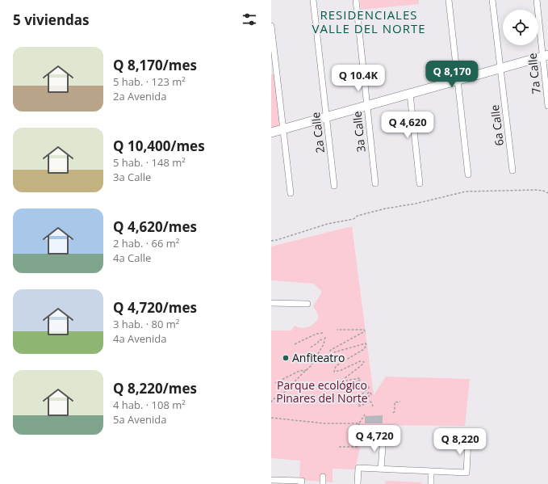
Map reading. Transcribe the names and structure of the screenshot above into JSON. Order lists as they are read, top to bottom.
{
  "streets": {
    "street": [
      "7a Calle",
      "6a Calle",
      "3a Calle",
      "2a Calle"
    ]
  },
  "districts": ["RESIDENCIALES VALLE DEL NORTE"],
  "parks": ["Parque ecológico Pinares del Norte"],
  "places": ["Anfiteatro"],
  "page": {
    "heading": "5 viviendas",
    "list": [
      {
        "name": "Q 8,170/mes",
        "note": "5 hab. · 123 m² · 2a Avenida"
      },
      {
        "name": "Q 10,400/mes",
        "note": "5 hab. · 148 m² · 3a Calle"
      },
      {
        "name": "Q 4,620/mes",
        "note": "2 hab. · 66 m² · 4a Calle"
      },
      {
        "name": "Q 4,720/mes",
        "note": "3 hab. · 80 m² · 4a Avenida"
      },
      {
        "name": "Q 8,220/mes",
        "note": "4 hab. · 108 m² · 5a Avenida"
      }
    ],
    "price": [
      "Q 8,170",
      "Q 10.4K",
      "Q 4,620",
      "Q 4,720",
      "Q 8,220"
    ]
  }
}
